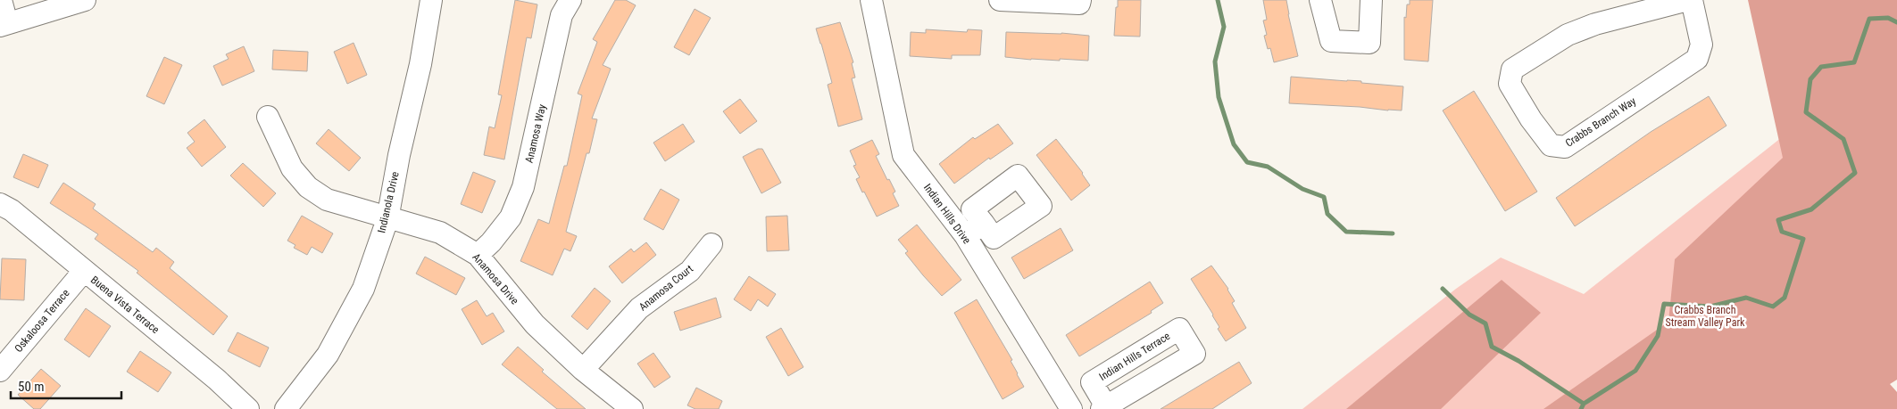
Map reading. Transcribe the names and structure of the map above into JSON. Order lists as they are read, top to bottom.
{
  "streets": {
    "street": [
      "Crabbs Branch Way",
      "Anamosa Way",
      "Indianola Drive",
      "Indian Hills Drive",
      "Anamosa Drive",
      "Anamosa Court",
      "Buena Vista Terrace",
      "Oskaloosa Terrace"
    ]
  },
  "crossings": [
    ["Anamosa Way", "Anamosa Drive"],
    ["Indianola Drive", "Anamosa Drive"],
    ["Anamosa Drive", "Anamosa Court"],
    ["Buena Vista Terrace", "Oskaloosa Terrace"]
  ],
  "parks": ["Crabbs Branch Stream Valley Park"],
  "scale_bar": "50 m"
}
